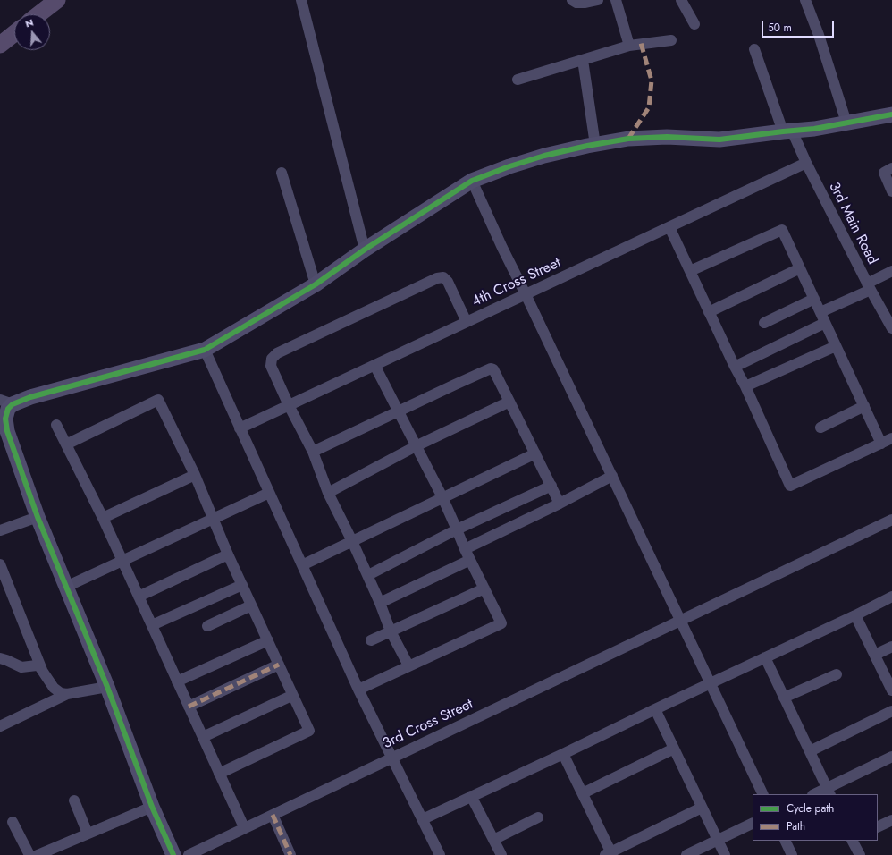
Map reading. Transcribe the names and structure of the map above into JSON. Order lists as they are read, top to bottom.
{
  "streets": {
    "street": ["3rd Main Road", "4th Cross Street", "3rd Cross Street"]
  },
  "crossings": [
    ["3rd Main Road", "4th Cross Street"]
  ],
  "legend": ["Cycle path", "Path"],
  "scale_bar": "50 m",
  "north": "top"
}
